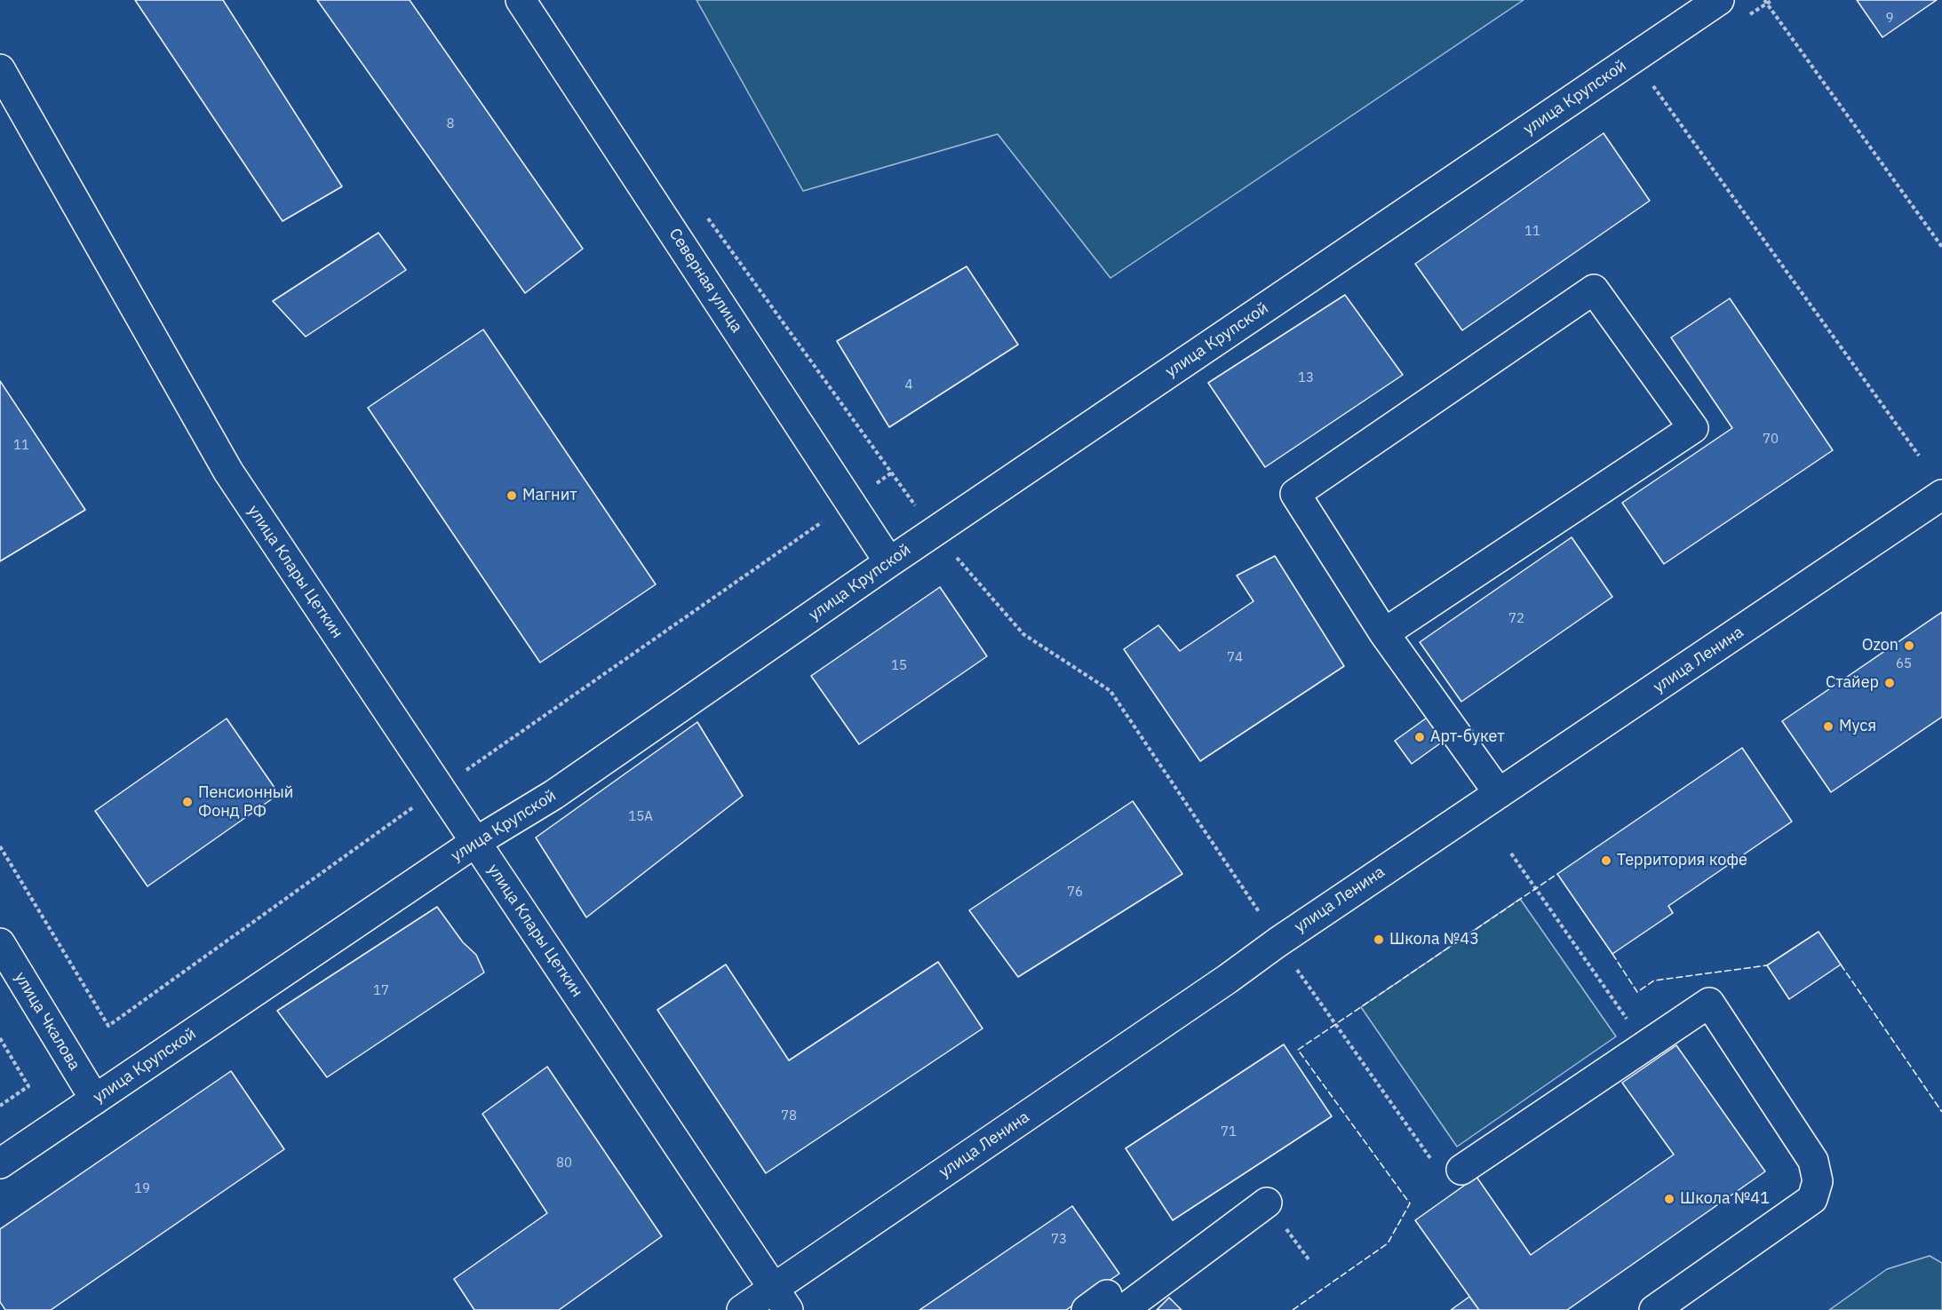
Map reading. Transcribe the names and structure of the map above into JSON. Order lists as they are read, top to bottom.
{
  "streets": {
    "street": [
      "улица Крупской",
      "Северная улица",
      "улица Клары Цеткин",
      "улица Ленина",
      "улица Чкалова"
    ]
  },
  "crossings": [
    ["улица Крупской", "Северная улица"],
    ["улица Крупской", "улица Клары Цеткин"],
    ["улица Крупской", "улица Чкалова"],
    ["улица Клары Цеткин", "улица Ленина"]
  ],
  "places": [
    "Магнит",
    "Ozon",
    "Стайер",
    "Муся",
    "Арт-букет",
    "Пенсионный Фонд РФ",
    "Территория кофе",
    "Школа №43",
    "Школа №41"
  ],
  "house_numbers": [
    "9",
    "8",
    "11",
    "13",
    "4",
    "70",
    "11",
    "72",
    "74",
    "65",
    "15",
    "15А",
    "76",
    "17",
    "78",
    "71",
    "80",
    "19",
    "73"
  ]
}
